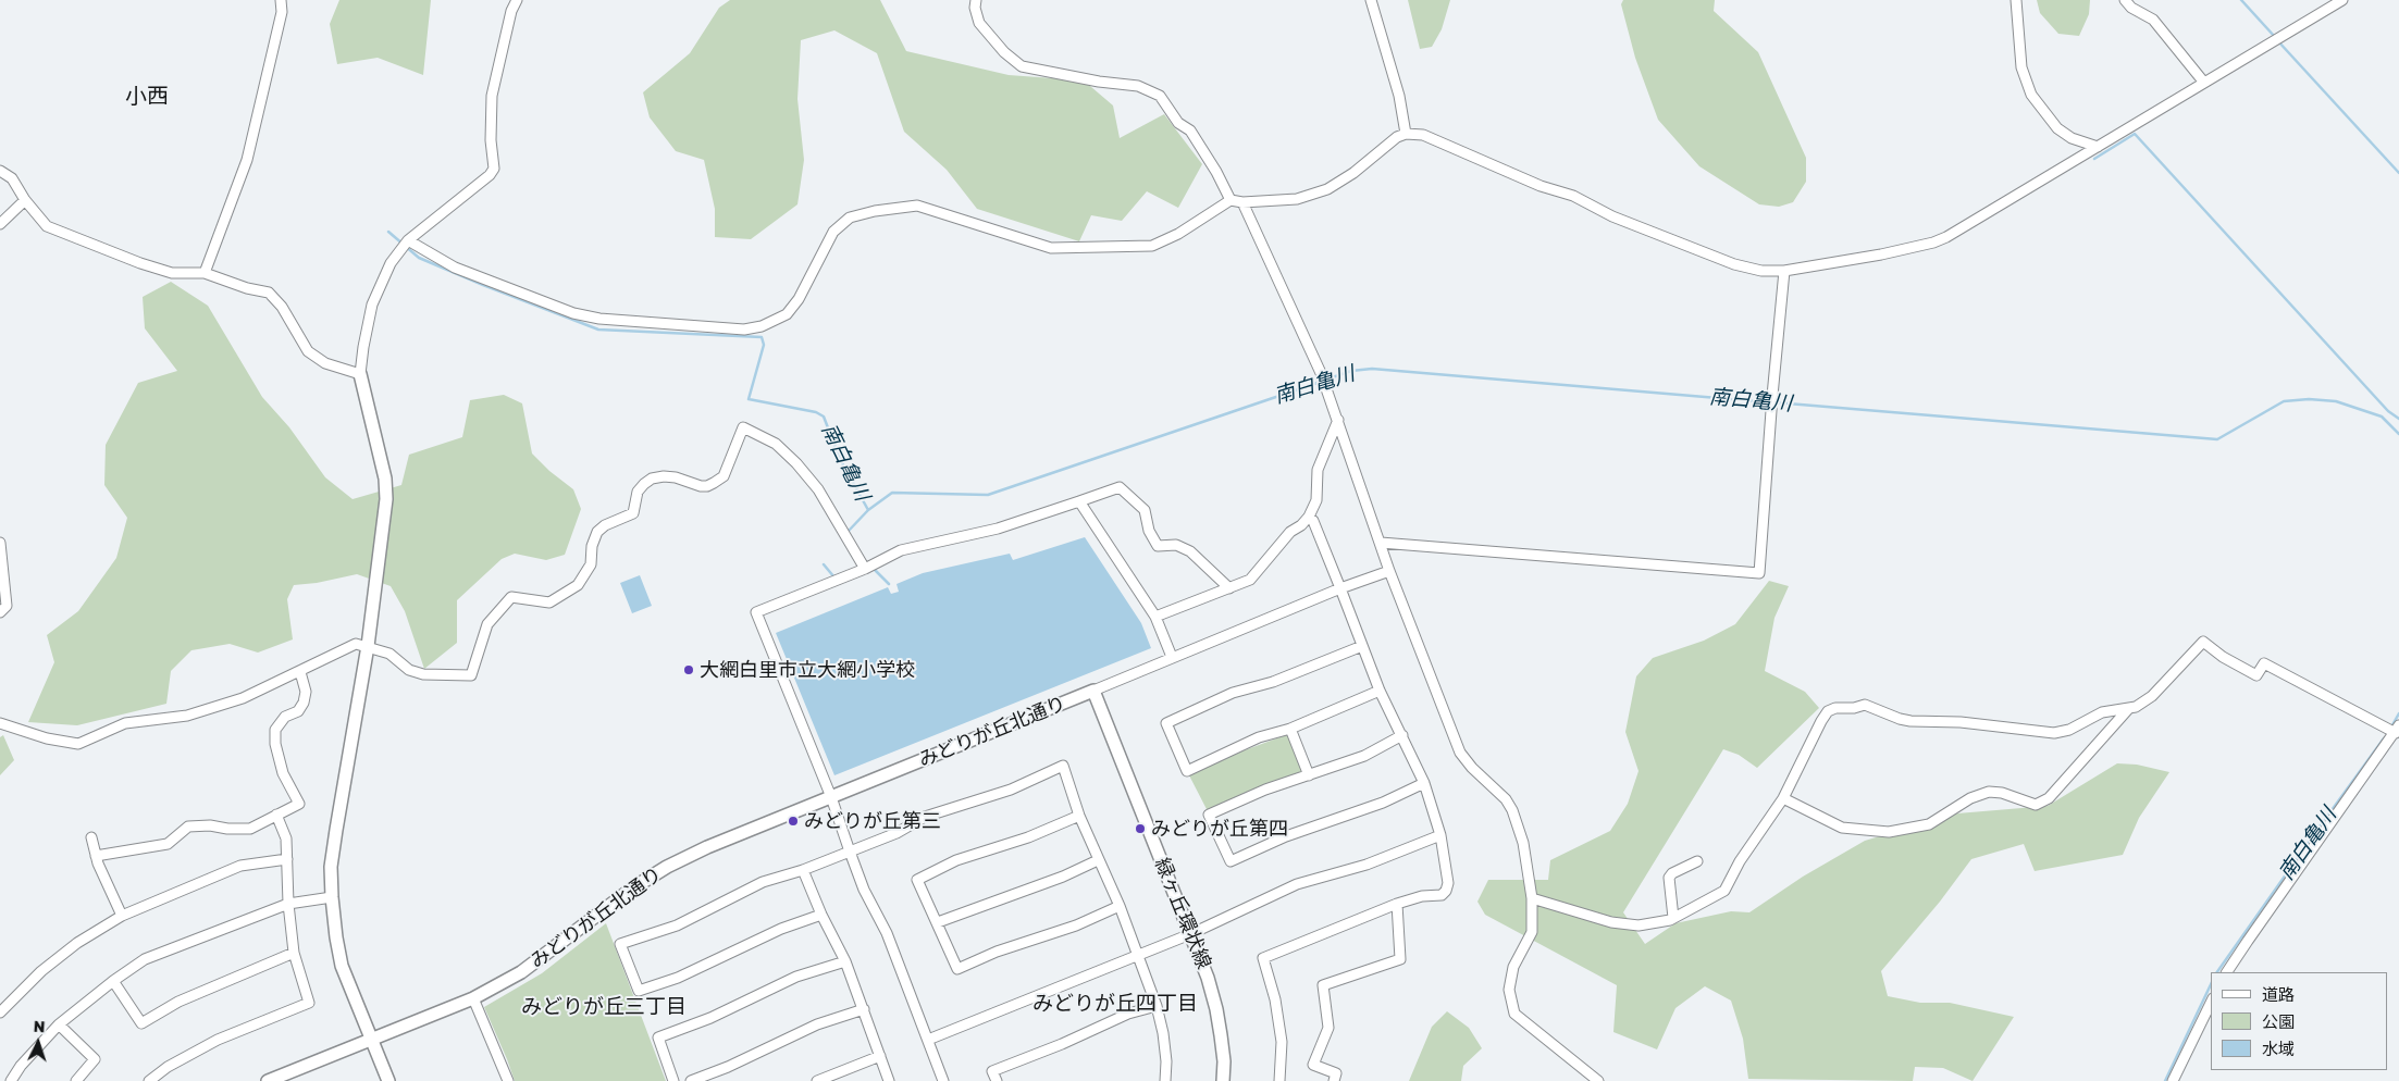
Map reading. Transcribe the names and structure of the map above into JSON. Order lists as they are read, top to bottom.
{
  "streets": {
    "street": ["みどりが丘北通り", "緑ヶ丘環状線"]
  },
  "crossings": [
    ["みどりが丘北通り", "緑ヶ丘環状線"]
  ],
  "districts": ["小西", "みどりが丘四丁目", "みどりが丘三丁目"],
  "water": ["南白亀川"],
  "places": ["大網白里市立大網小学校", "みどりが丘第三", "みどりが丘第四"],
  "legend": ["道路", "公園", "水域"],
  "north": "top"
}
